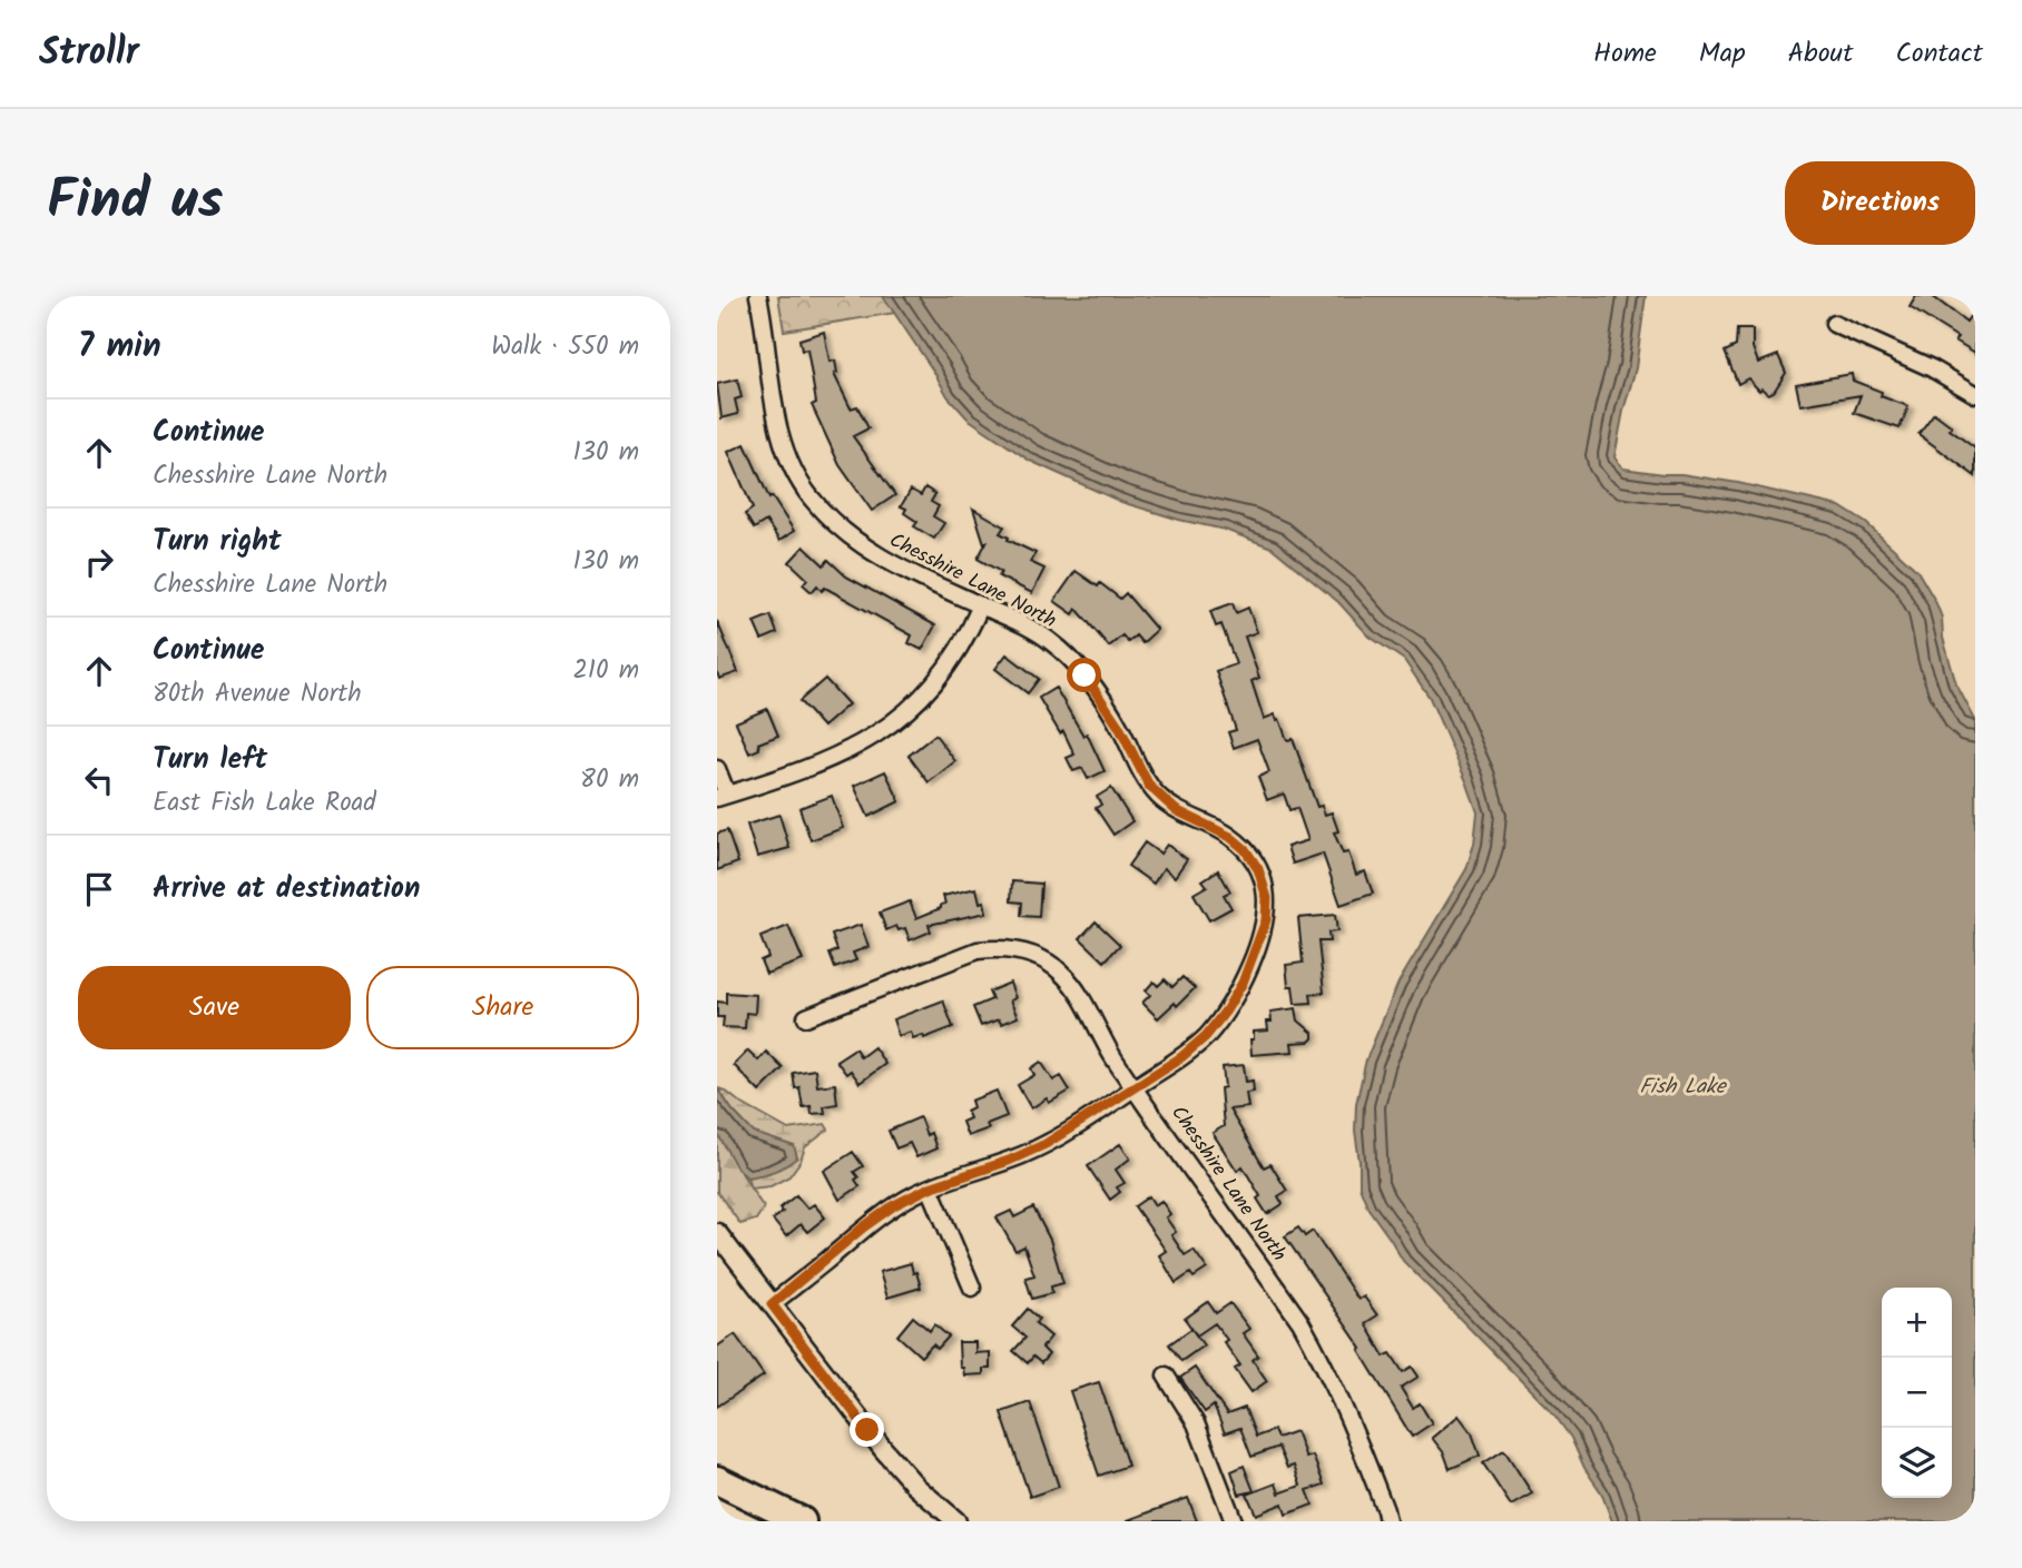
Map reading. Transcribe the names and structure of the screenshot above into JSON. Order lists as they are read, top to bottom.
{
  "streets": {
    "street": ["Chesshire Lane North"]
  },
  "water": ["Fish Lake"],
  "page": {
    "header": "Strollr",
    "nav": [
      "Home",
      "Map",
      "About",
      "Contact"
    ],
    "title": "Find us",
    "buttons": [
      "Directions",
      ["Save", "Share"]
    ],
    "heading": ["7 min", "Walk · 550 m"],
    "list": [
      ["Continue", "Chesshire Lane North", "130 m"],
      ["Turn right", "Chesshire Lane North", "130 m"],
      ["Continue", "80th Avenue North", "210 m"],
      ["Turn left", "East Fish Lake Road", "80 m"],
      "Arrive at destination"
    ],
    "map_buttons": ["+", "−"]
  }
}
